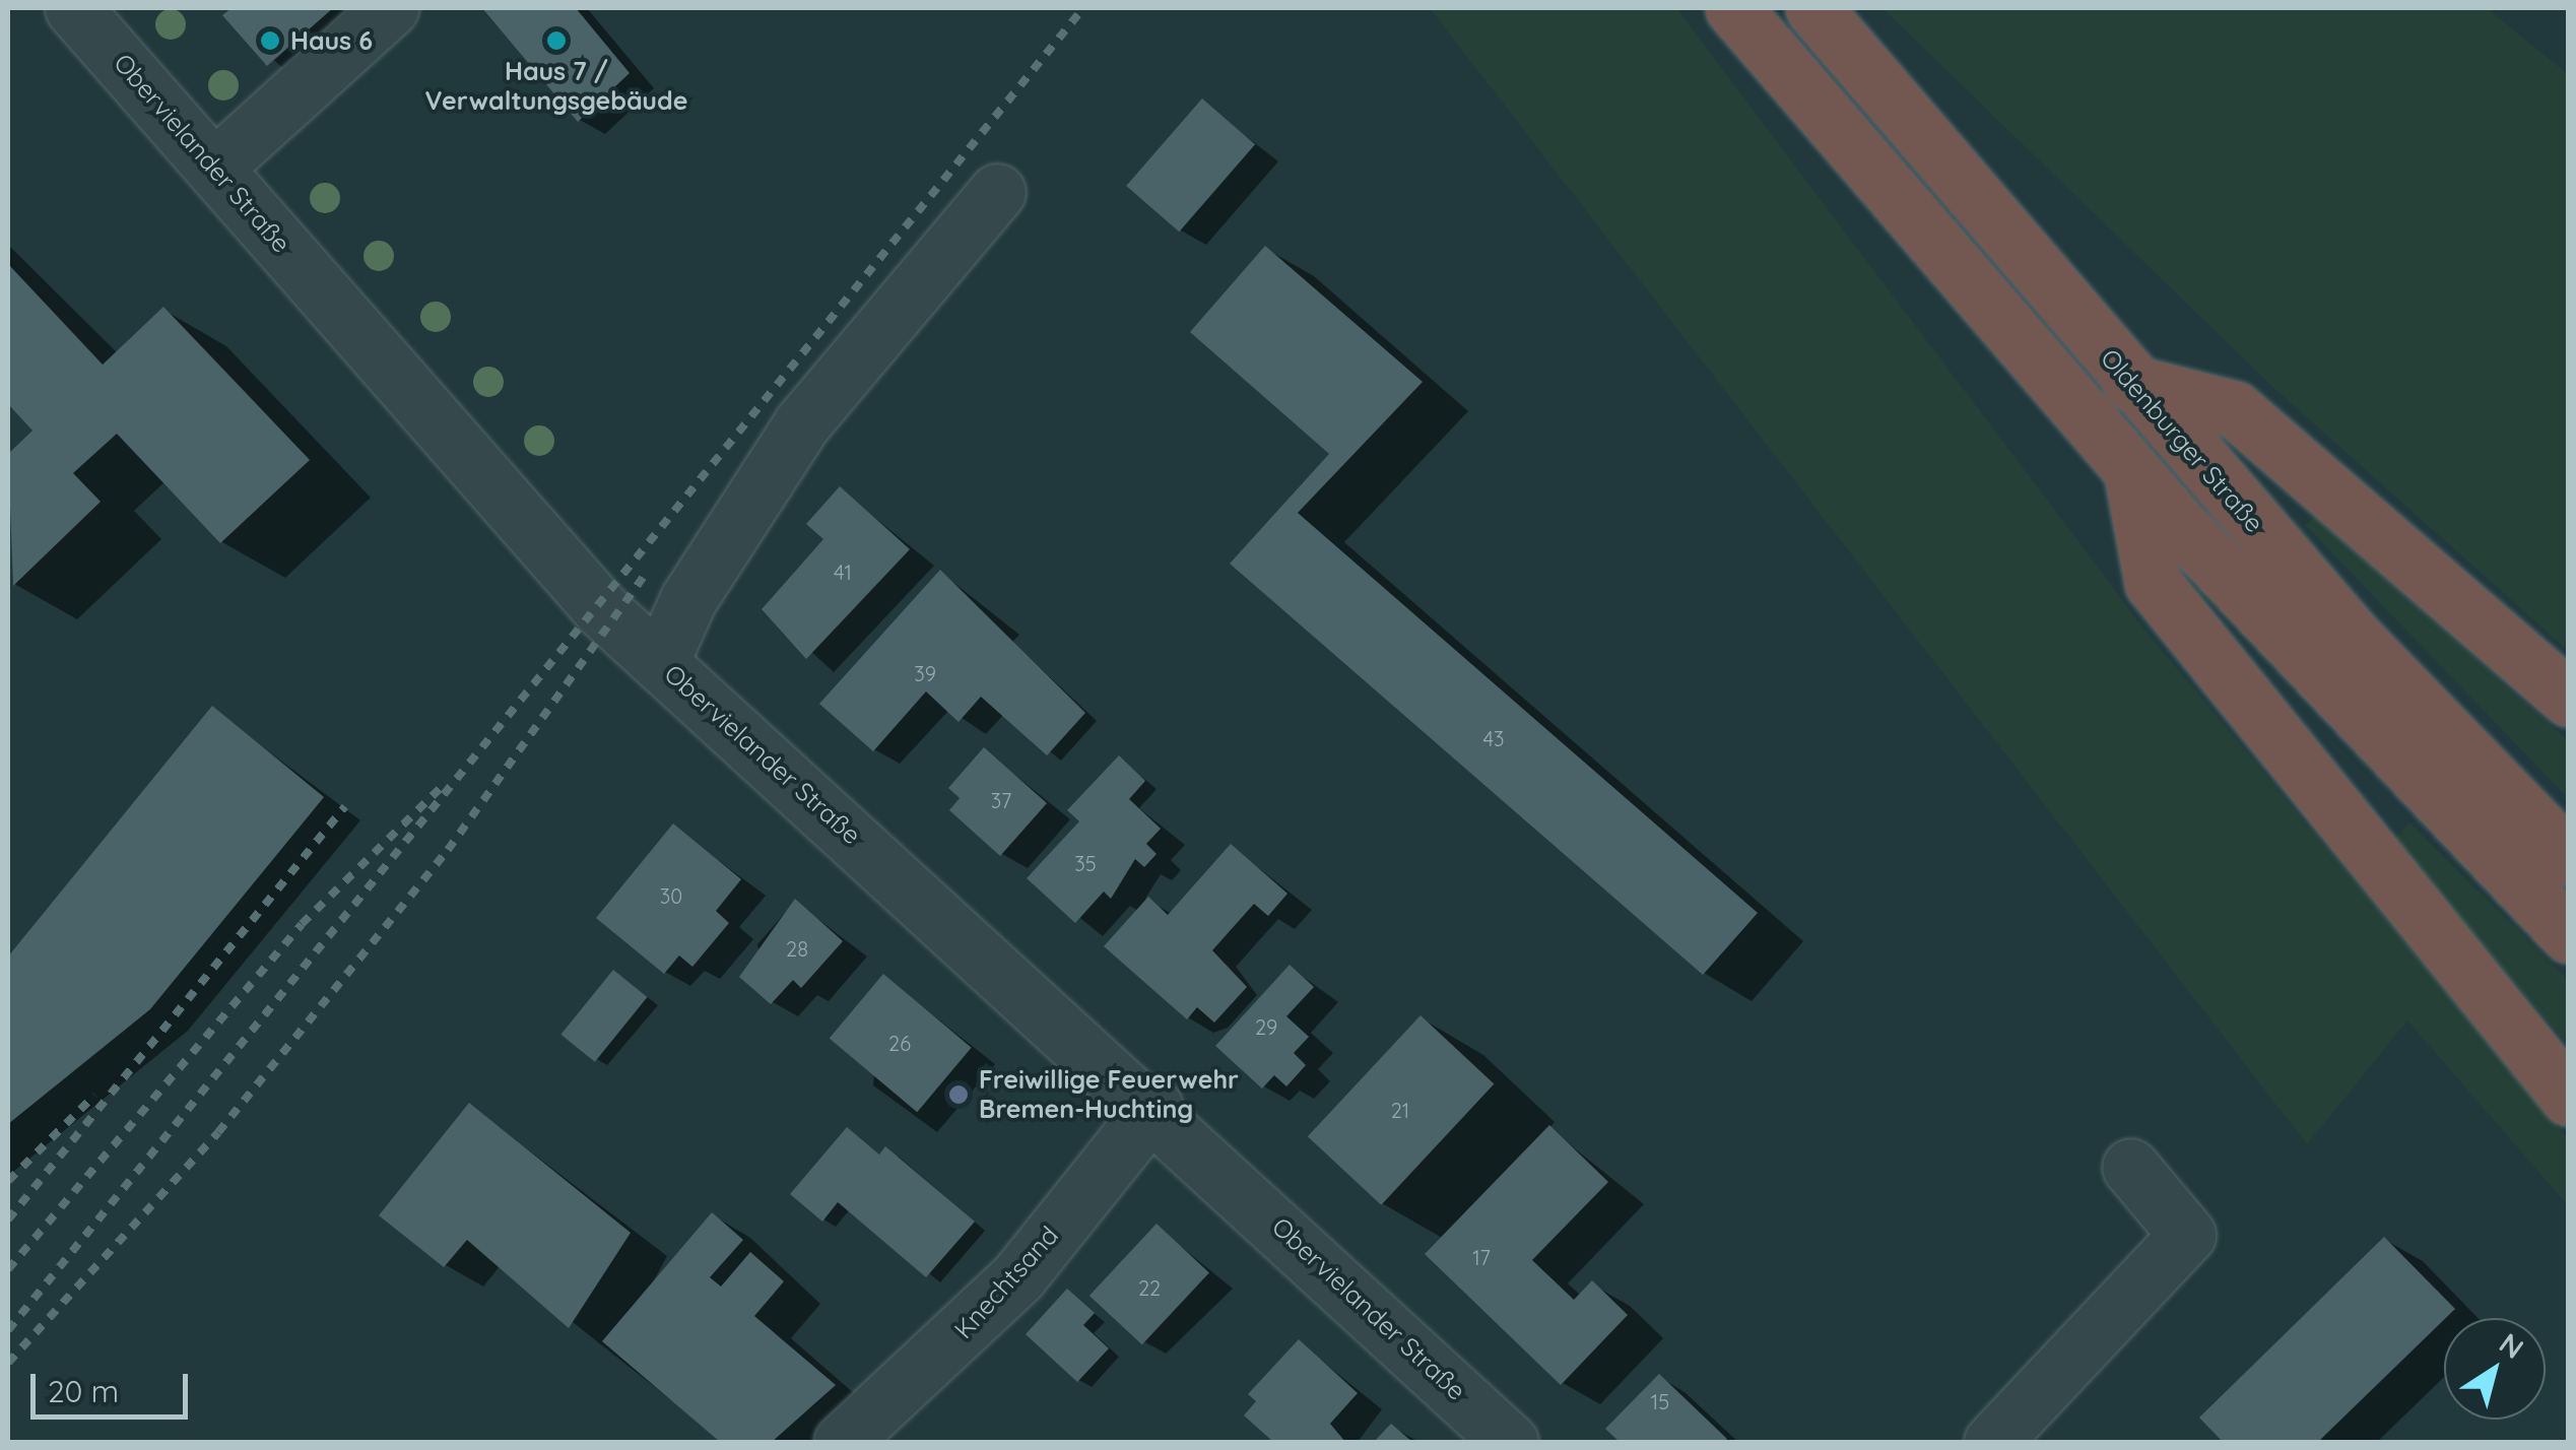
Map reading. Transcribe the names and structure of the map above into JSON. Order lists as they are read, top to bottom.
{
  "streets": {
    "highway": ["Oldenburger Straße"],
    "street": ["Obervielander Straße", "Knechtsand"]
  },
  "crossings": [
    ["Obervielander Straße", "Knechtsand"]
  ],
  "places": ["Haus 6", "Haus 7 / Verwaltungsgebäude", "Freiwillige Feuerwehr Bremen-Huchting"],
  "house_numbers": [
    "41",
    "39",
    "43",
    "37",
    "35",
    "30",
    "28",
    "29",
    "26",
    "21",
    "17",
    "22",
    "15"
  ],
  "scale_bar": "20 m",
  "north": "top right"
}
